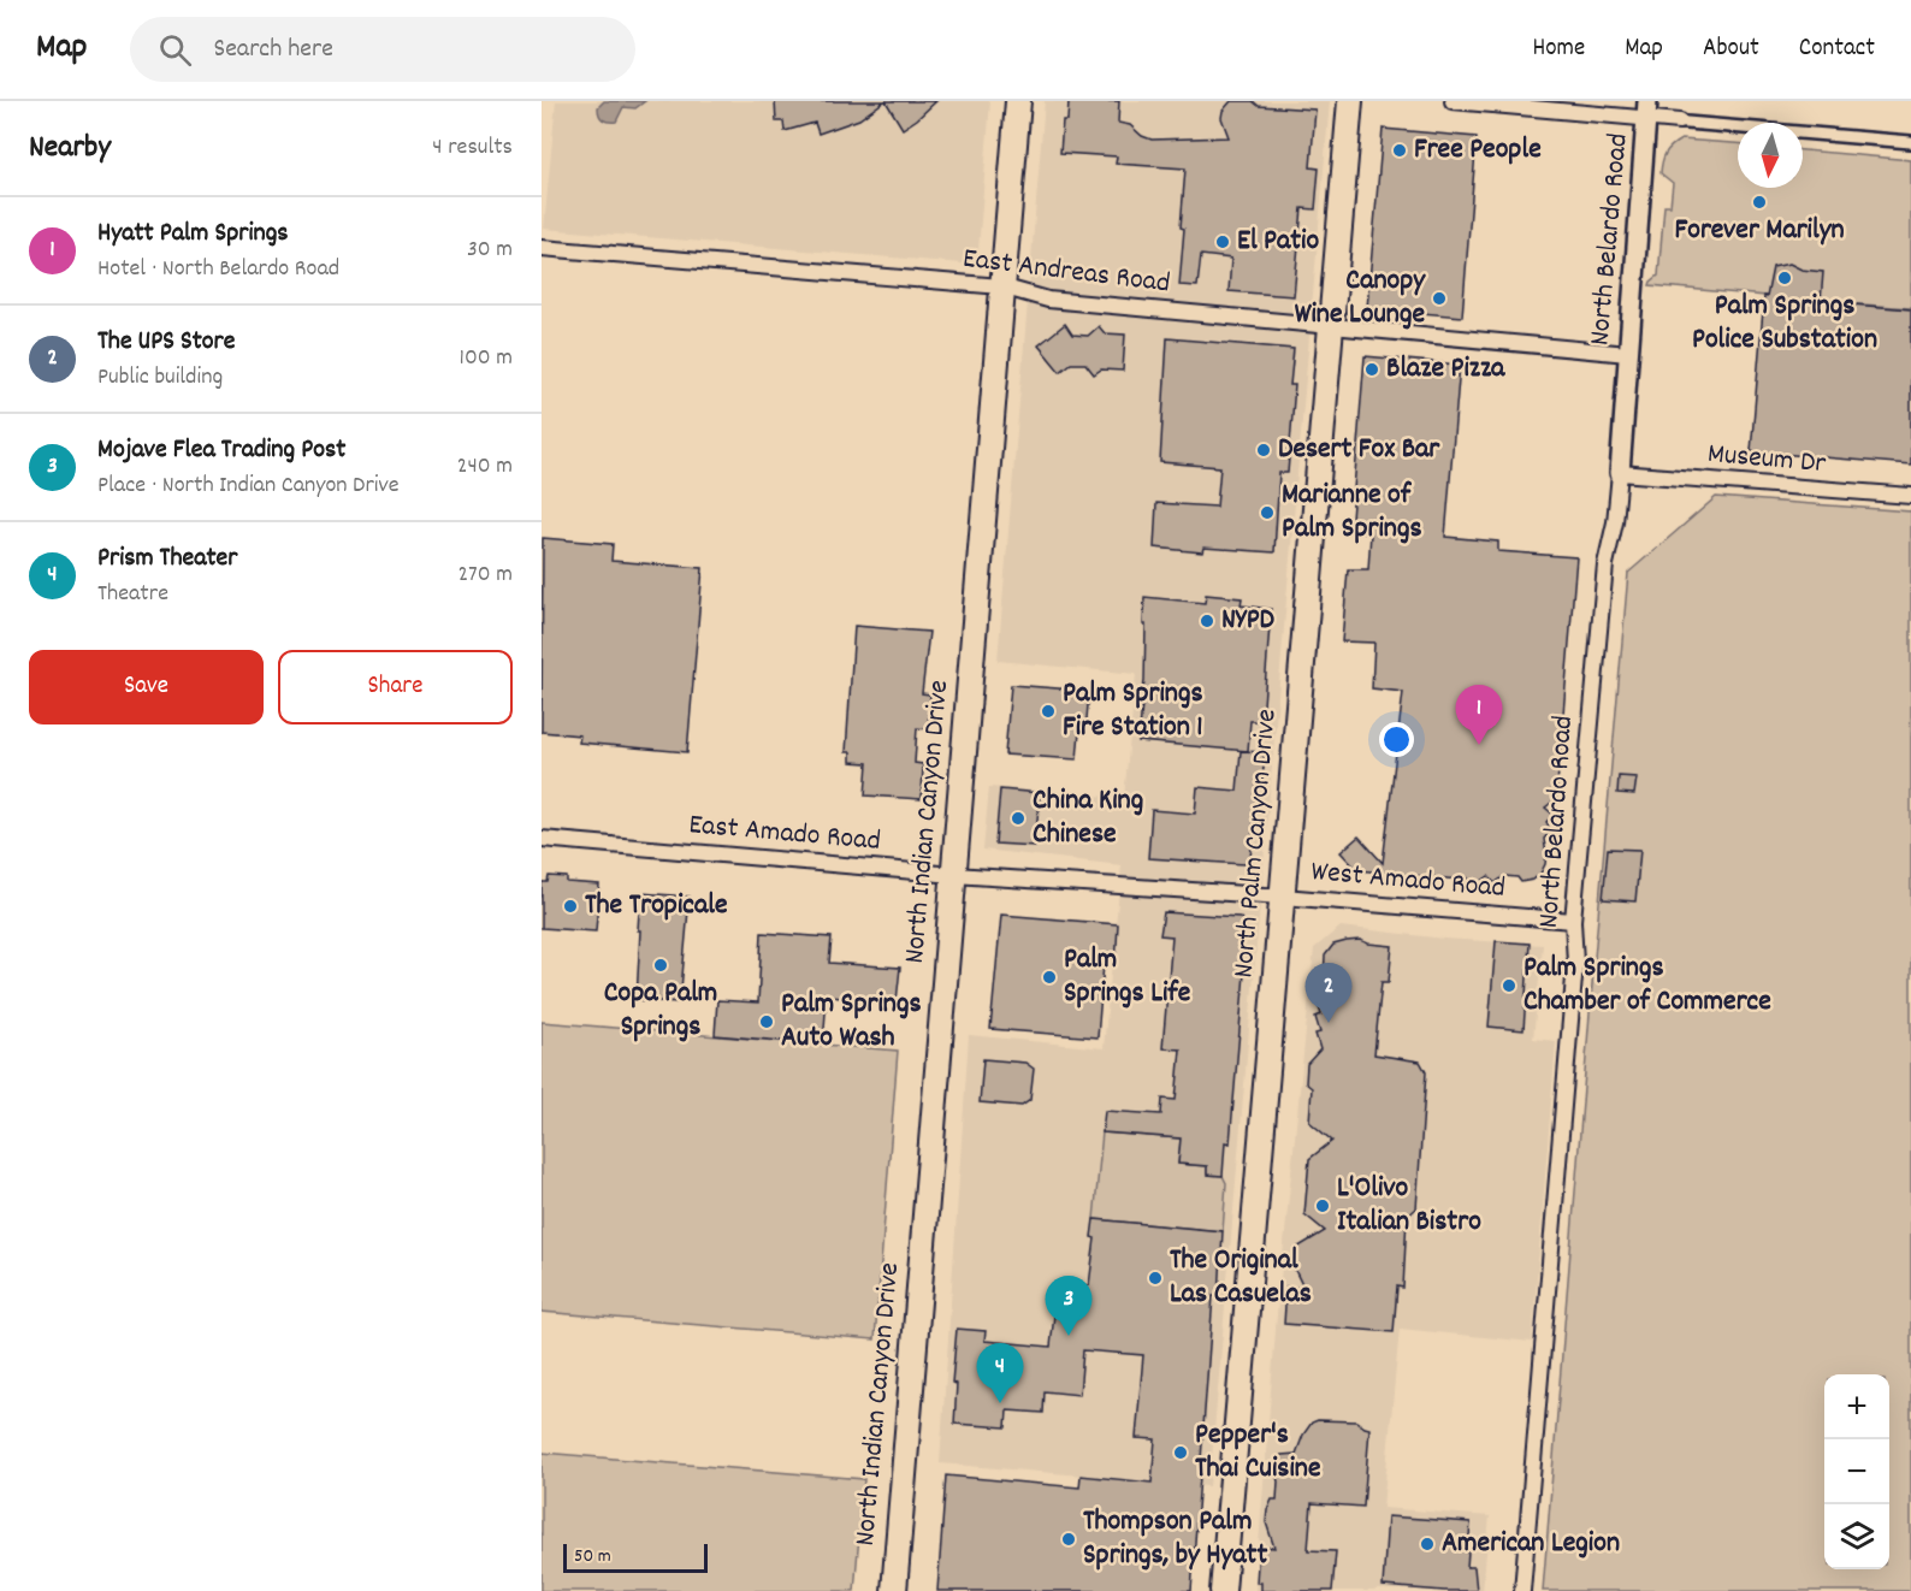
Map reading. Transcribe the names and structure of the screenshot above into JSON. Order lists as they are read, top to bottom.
{
  "streets": {
    "main road": ["North Indian Canyon Drive", "North Palm Canyon Drive"],
    "street": [
      "North Belardo Road",
      "East Andreas Road",
      "Museum Dr",
      "East Amado Road",
      "West Amado Road"
    ]
  },
  "crossings": [
    ["North Belardo Road", "East Andreas Road"],
    ["North Belardo Road", "Museum Dr"],
    ["North Belardo Road", "West Amado Road"],
    ["East Andreas Road", "North Indian Canyon Drive"],
    ["East Andreas Road", "North Palm Canyon Drive"],
    ["North Indian Canyon Drive", "East Amado Road"],
    ["East Amado Road", "North Palm Canyon Drive"],
    ["East Amado Road", "West Amado Road"],
    ["North Palm Canyon Drive", "West Amado Road"]
  ],
  "places": [
    "Free People",
    "Forever Marilyn",
    "El Patio",
    "Palm Springs Police Substation",
    "Canopy Wine Lounge",
    "Blaze Pizza",
    "Desert Fox Bar",
    "Marianne of Palm Springs",
    "NYPD",
    "Palm Springs Fire Station 1",
    "China King Chinese",
    "The Tropicale",
    "Copa Palm Springs",
    "Palm Springs Life",
    "Palm Springs Chamber of Commerce",
    "Palm Springs Auto Wash",
    "L'Olivo Italian Bistro",
    "The Original Las Casuelas",
    "Pepper's Thai Cuisine",
    "Thompson Palm Springs, by Hyatt",
    "American Legion"
  ],
  "scale_bar": "50 m",
  "north": "bottom",
  "page": {
    "header": "Map",
    "search": "Search here",
    "nav": [
      "Home",
      "Map",
      "About",
      "Contact"
    ],
    "heading": ["Nearby", "4 results"],
    "list": [
      {
        "mark": "1",
        "name": "Hyatt Palm Springs",
        "note": "Hotel · North Belardo Road",
        "value": "30 m"
      },
      {
        "mark": "2",
        "name": "The UPS Store",
        "note": "Public building",
        "value": "100 m"
      },
      {
        "mark": "3",
        "name": "Mojave Flea Trading Post",
        "note": "Place · North Indian Canyon Drive",
        "value": "240 m"
      },
      {
        "mark": "4",
        "name": "Prism Theater",
        "note": "Theatre",
        "value": "270 m"
      }
    ],
    "buttons": ["Save", "Share"],
    "pins": [
      "1",
      "2",
      "3",
      "4"
    ],
    "map_buttons": ["+", "−"],
    "scale": "50 m"
  }
}
